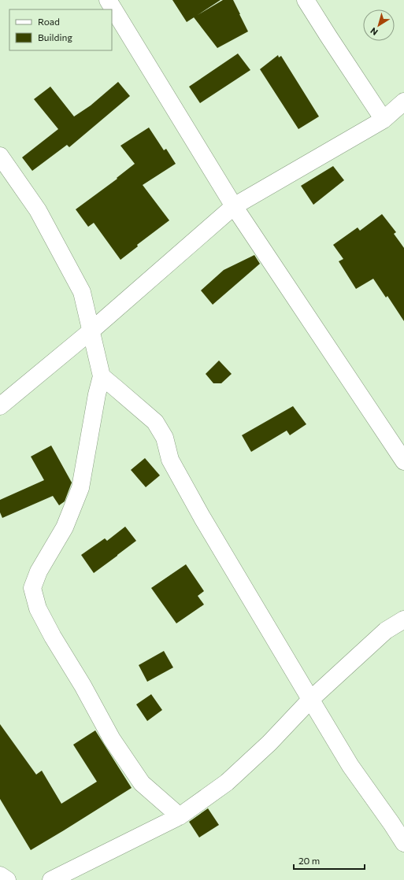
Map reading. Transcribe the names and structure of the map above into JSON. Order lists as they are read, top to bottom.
{
  "legend": ["Road", "Building"],
  "scale_bar": "20 m",
  "north": "bottom left"
}
